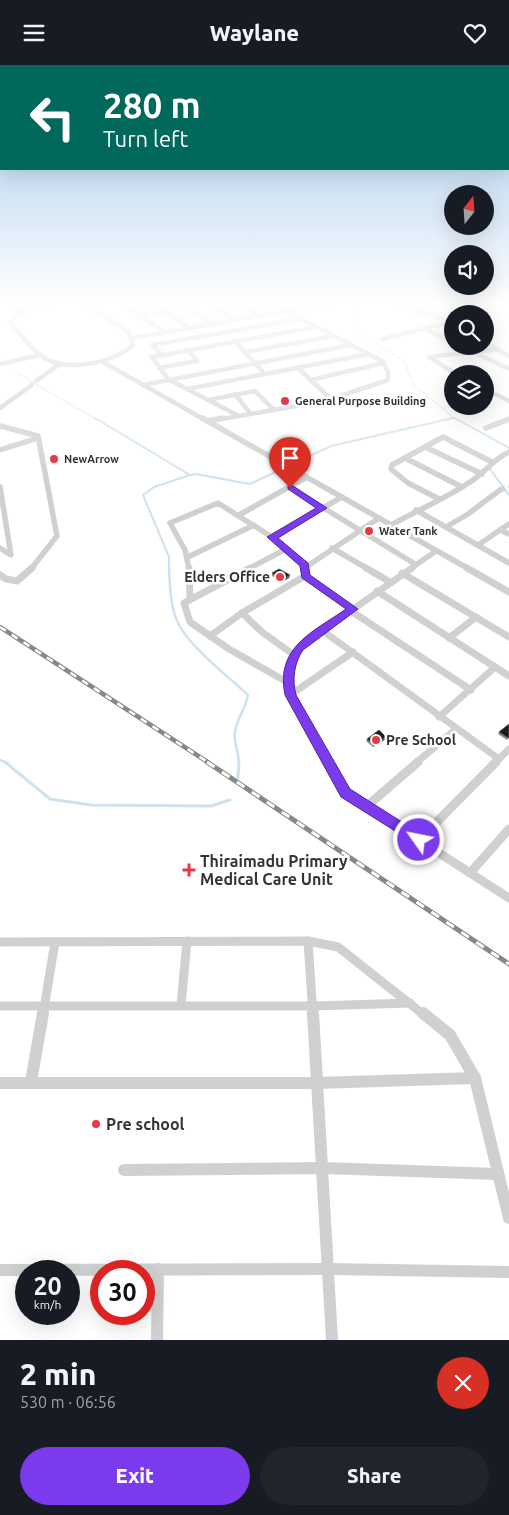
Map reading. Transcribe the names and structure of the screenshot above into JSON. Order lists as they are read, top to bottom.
{
  "places": {
    "other": [
      "General Purpose Building",
      "NewArrow",
      "Water Tank",
      "Elders Office",
      "Pre School",
      "Pre school"
    ],
    "health": ["Thiraimadu Primary Medical Care Unit"]
  },
  "north": "top",
  "page": {
    "header": "Waylane",
    "turn": ["280 m", "Turn left"],
    "speed": "20 km/h",
    "limit": "30",
    "heading": ["2 min", "530 m · 06:56"],
    "buttons": ["Exit", "Share"]
  }
}
